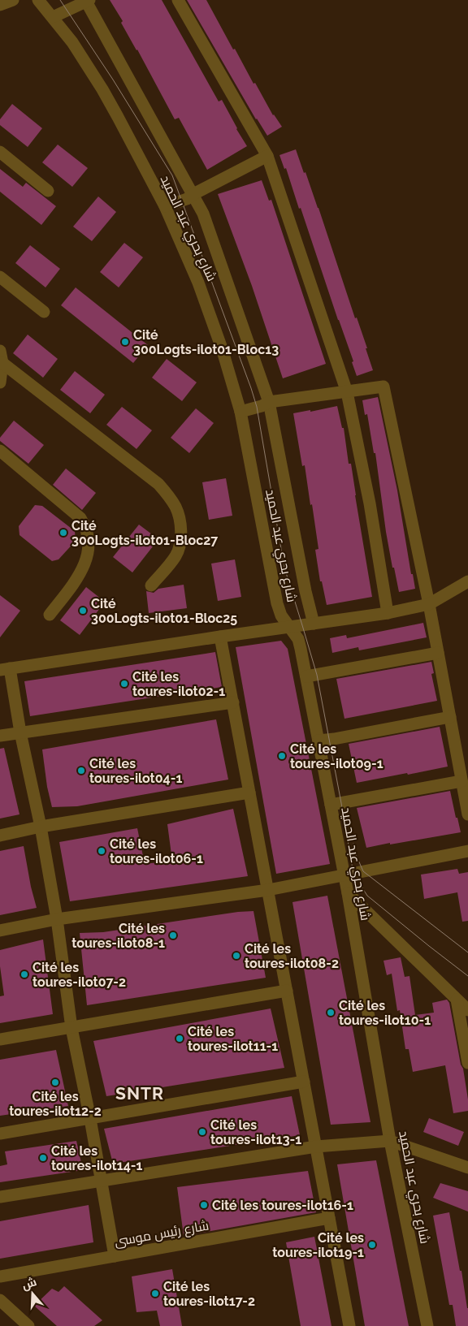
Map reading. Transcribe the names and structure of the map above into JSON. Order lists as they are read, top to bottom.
{
  "streets": {
    "street": ["شارع بحري عبد الحميد", "شارع رئيس موسى"]
  },
  "districts": ["SNTR"],
  "places": [
    "Cité 300Logts-ilot01-Bloc13",
    "Cité 300Logts-ilot01-Bloc27",
    "Cité 300Logts-ilot01-Bloc25",
    "Cité les toures-ilot02-1",
    "Cité les toures-ilot09-1",
    "Cité les toures-ilot04-1",
    "Cité les toures-ilot06-1",
    "Cité les toures-ilot08-1",
    "Cité les toures-ilot08-2",
    "Cité les toures-ilot07-2",
    "Cité les toures-ilot10-1",
    "Cité les toures-ilot11-1",
    "Cité les toures-ilot12-2",
    "Cité les toures-ilot13-1",
    "Cité les toures-ilot14-1",
    "Cité les toures-ilot16-1",
    "Cité les toures-ilot19-1",
    "Cité les toures-ilot17-2"
  ],
  "north": "top"
}
